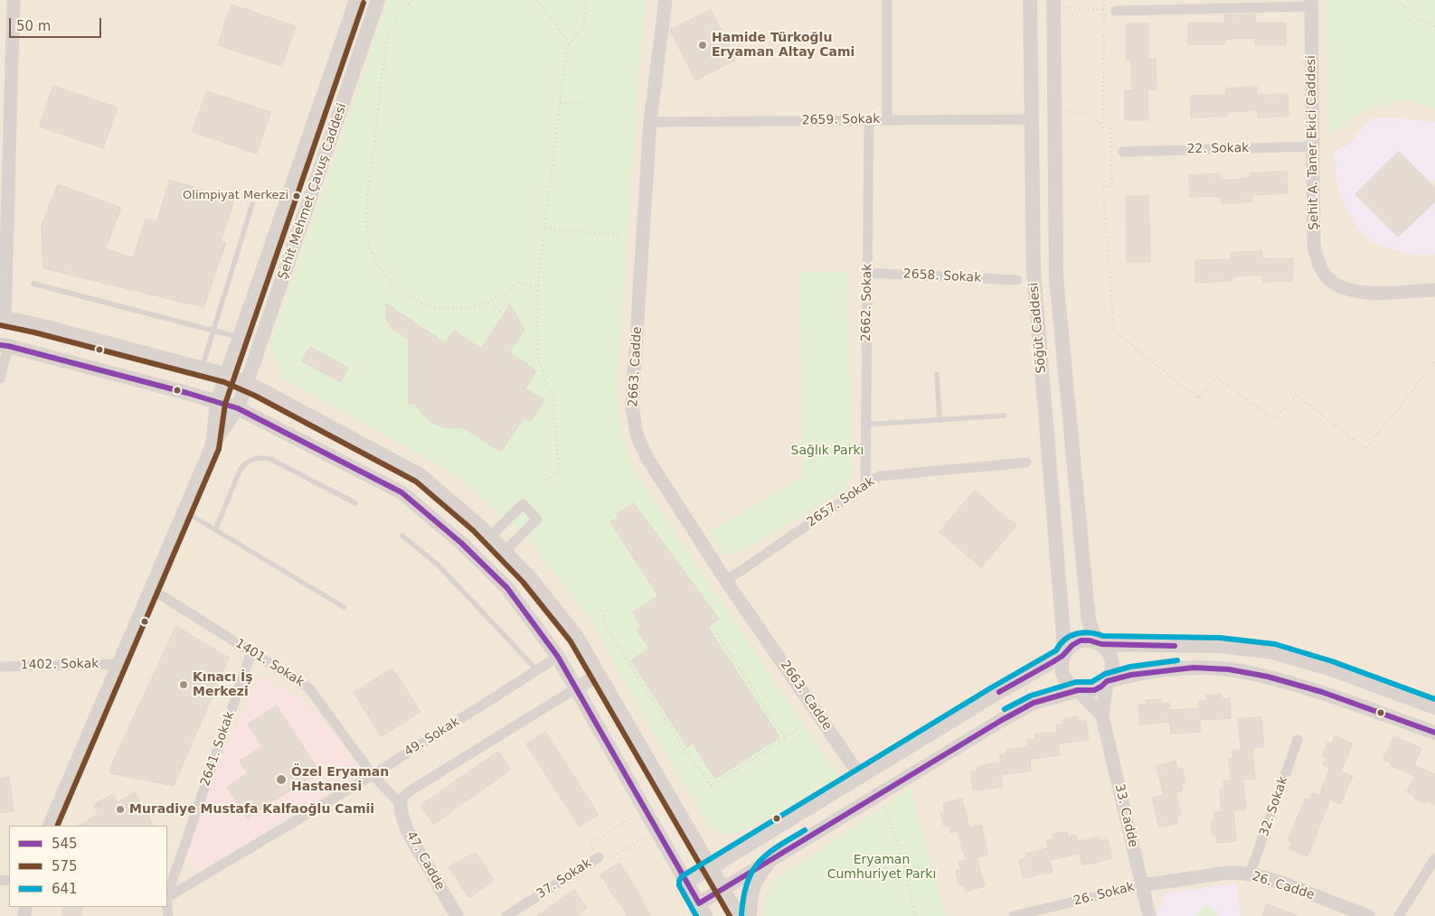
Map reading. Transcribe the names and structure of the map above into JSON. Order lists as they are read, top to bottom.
{
  "streets": {
    "main road": ["Şehit Mehmet Çavuş Caddesi", "Söğüt Caddesi"],
    "street": [
      "2659. Sokak",
      "Şehit A. Taner Ekici Caddesi",
      "22. Sokak",
      "2658. Sokak",
      "2662. Sokak",
      "2663. Cadde",
      "2657. Sokak",
      "1401. Sokak",
      "1402. Sokak",
      "49. Sokak",
      "2641. Sokak",
      "32. Sokak",
      "33. Cadde",
      "47. Cadde",
      "37. Sokak",
      "26. Cadde",
      "26. Sokak"
    ]
  },
  "crossings": [
    ["2659. Sokak", "2662. Sokak"],
    ["2659. Sokak", "Söğüt Caddesi"],
    ["2659. Sokak", "2663. Cadde"],
    ["Şehit A. Taner Ekici Caddesi", "22. Sokak"],
    ["2658. Sokak", "2662. Sokak"],
    ["2662. Sokak", "2657. Sokak"],
    ["Söğüt Caddesi", "33. Cadde"],
    ["2663. Cadde", "2657. Sokak"],
    ["1401. Sokak", "49. Sokak"],
    ["1401. Sokak", "2641. Sokak"],
    ["1401. Sokak", "47. Cadde"],
    ["32. Sokak", "26. Cadde"],
    ["33. Cadde", "26. Cadde"],
    ["33. Cadde", "26. Sokak"],
    ["26. Cadde", "26. Sokak"]
  ],
  "parks": ["Sağlık Parkı", "Eryaman Cumhuriyet Parkı"],
  "places": [
    "Hamide Türkoğlu Eryaman Altay Cami",
    "Olimpiyat Merkezi",
    "Kınacı İş Merkezi",
    "Özel Eryaman Hastanesi",
    "Muradiye Mustafa Kalfaoğlu Camii"
  ],
  "lines": ["transit line 575", "transit line 545", "transit line 641"],
  "legend": ["545", "575", "641"],
  "scale_bar": "50 m"
}
